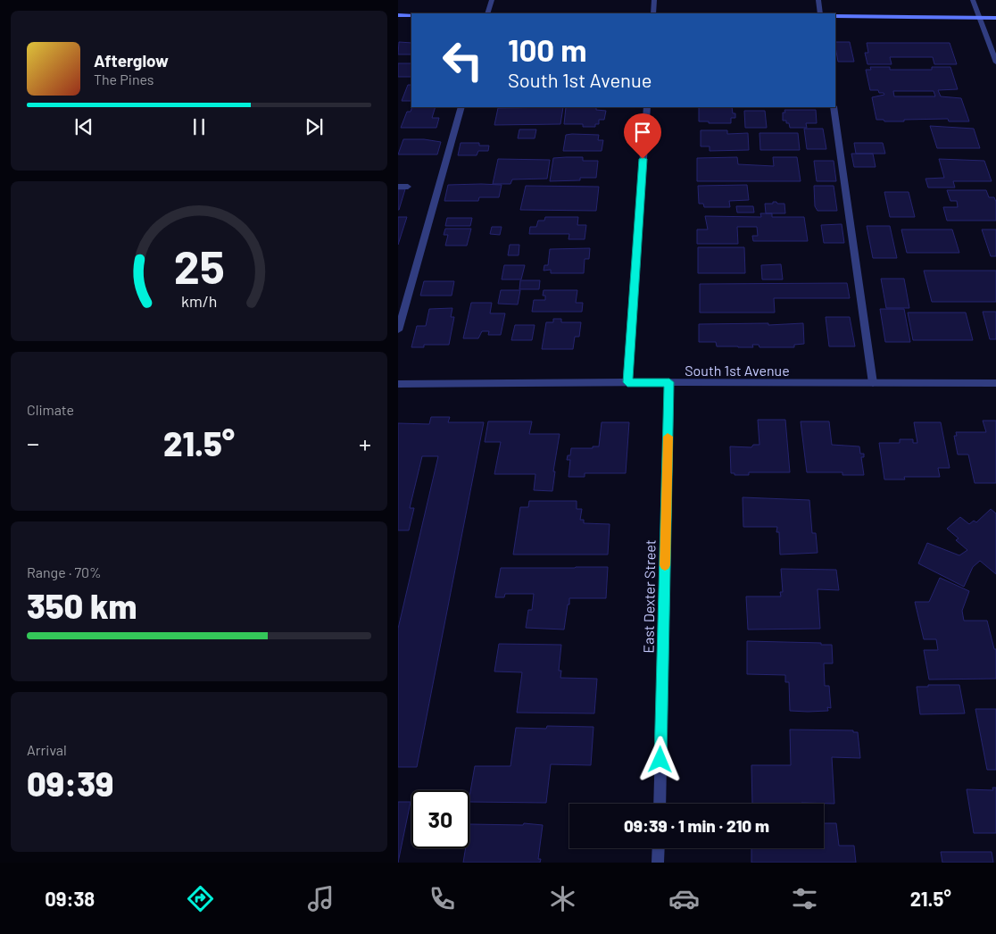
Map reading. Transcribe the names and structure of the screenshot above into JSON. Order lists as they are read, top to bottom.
{
  "streets": {
    "street": ["South 1st Avenue", "East Dexter Street"]
  },
  "crossings": [
    ["South 1st Avenue", "East Dexter Street"]
  ],
  "page": {
    "turn": ["100 m", "South 1st Avenue"],
    "song": ["Afterglow", "The Pines"],
    "tile": [
      "Climate",
      ["Range · 70%", "350 km"],
      ["Arrival", "09:39"]
    ],
    "heat": ["−", "21.5°", "+"],
    "limit": "30",
    "trip": "09:39 · 1 min · 210 m",
    "tabs": ["09:38", "21.5°"],
    "gauge": ["25", "km/h"]
  }
}
